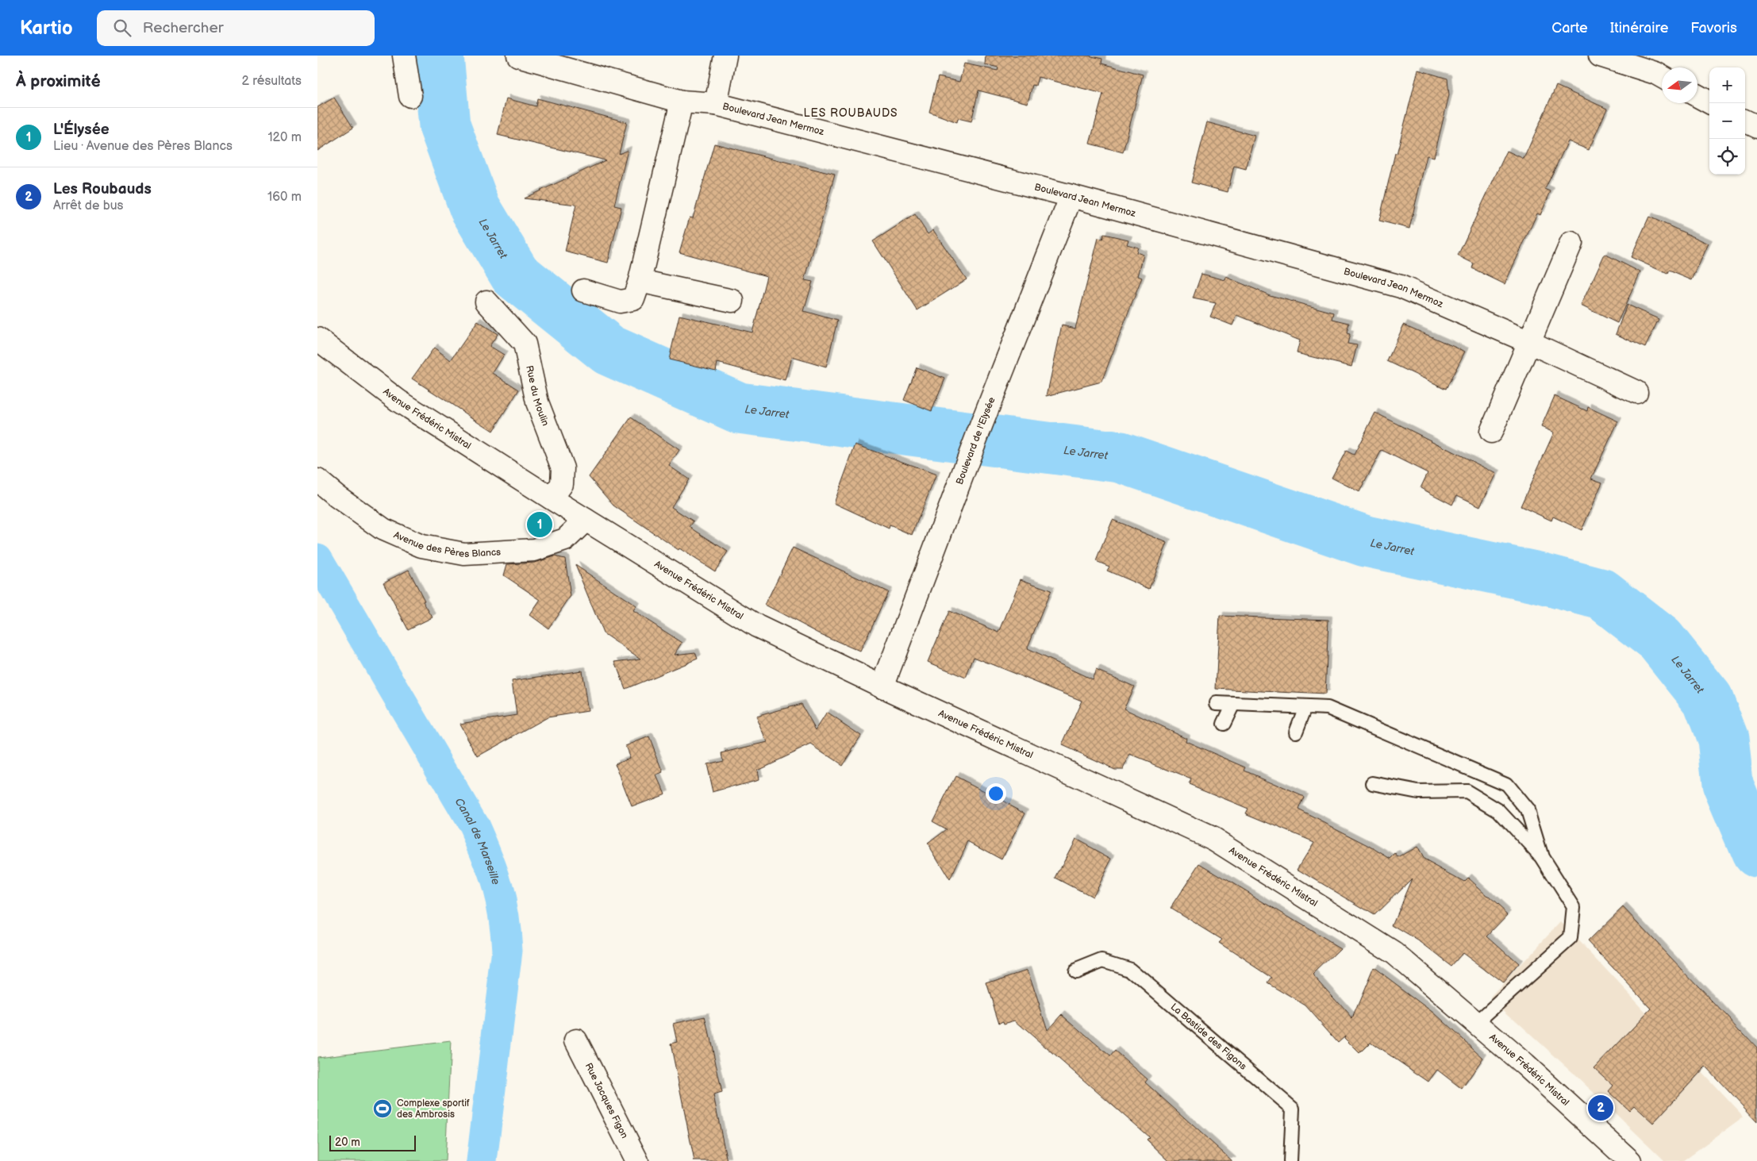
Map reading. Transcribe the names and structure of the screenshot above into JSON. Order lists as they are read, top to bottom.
{
  "streets": {
    "street": [
      "Boulevard Jean Mermoz",
      "Rue du Moulin",
      "Avenue Frédéric Mistral",
      "Boulevard de l'Elysée",
      "Avenue des Pères Blancs",
      "Rue Jacques Figon"
    ],
    "lane": ["La Bastide des Figons"]
  },
  "crossings": [
    ["Boulevard Jean Mermoz", "Boulevard de l'Elysée"],
    ["Rue du Moulin", "Avenue Frédéric Mistral"],
    ["Avenue Frédéric Mistral", "Boulevard de l'Elysée"],
    ["Avenue Frédéric Mistral", "Avenue des Pères Blancs"]
  ],
  "districts": ["LES ROUBAUDS"],
  "water": ["Le Jarret", "Canal de Marseille"],
  "places": {
    "sports": ["Complexe sportif des Ambrosis"]
  },
  "scale_bar": "20 m",
  "north": "left",
  "page": {
    "header": "Kartio",
    "search": "Rechercher",
    "nav": ["Carte", "Itinéraire", "Favoris"],
    "heading": ["À proximité", "2 résultats"],
    "map_buttons": ["+", "−"],
    "list": [
      {
        "mark": "1",
        "name": "L'Élysée",
        "note": "Lieu · Avenue des Pères Blancs",
        "value": "120 m"
      },
      {
        "mark": "2",
        "name": "Les Roubauds",
        "note": "Arrêt de bus",
        "value": "160 m"
      }
    ],
    "pins": ["1", "2"],
    "scale": "20 m"
  }
}
